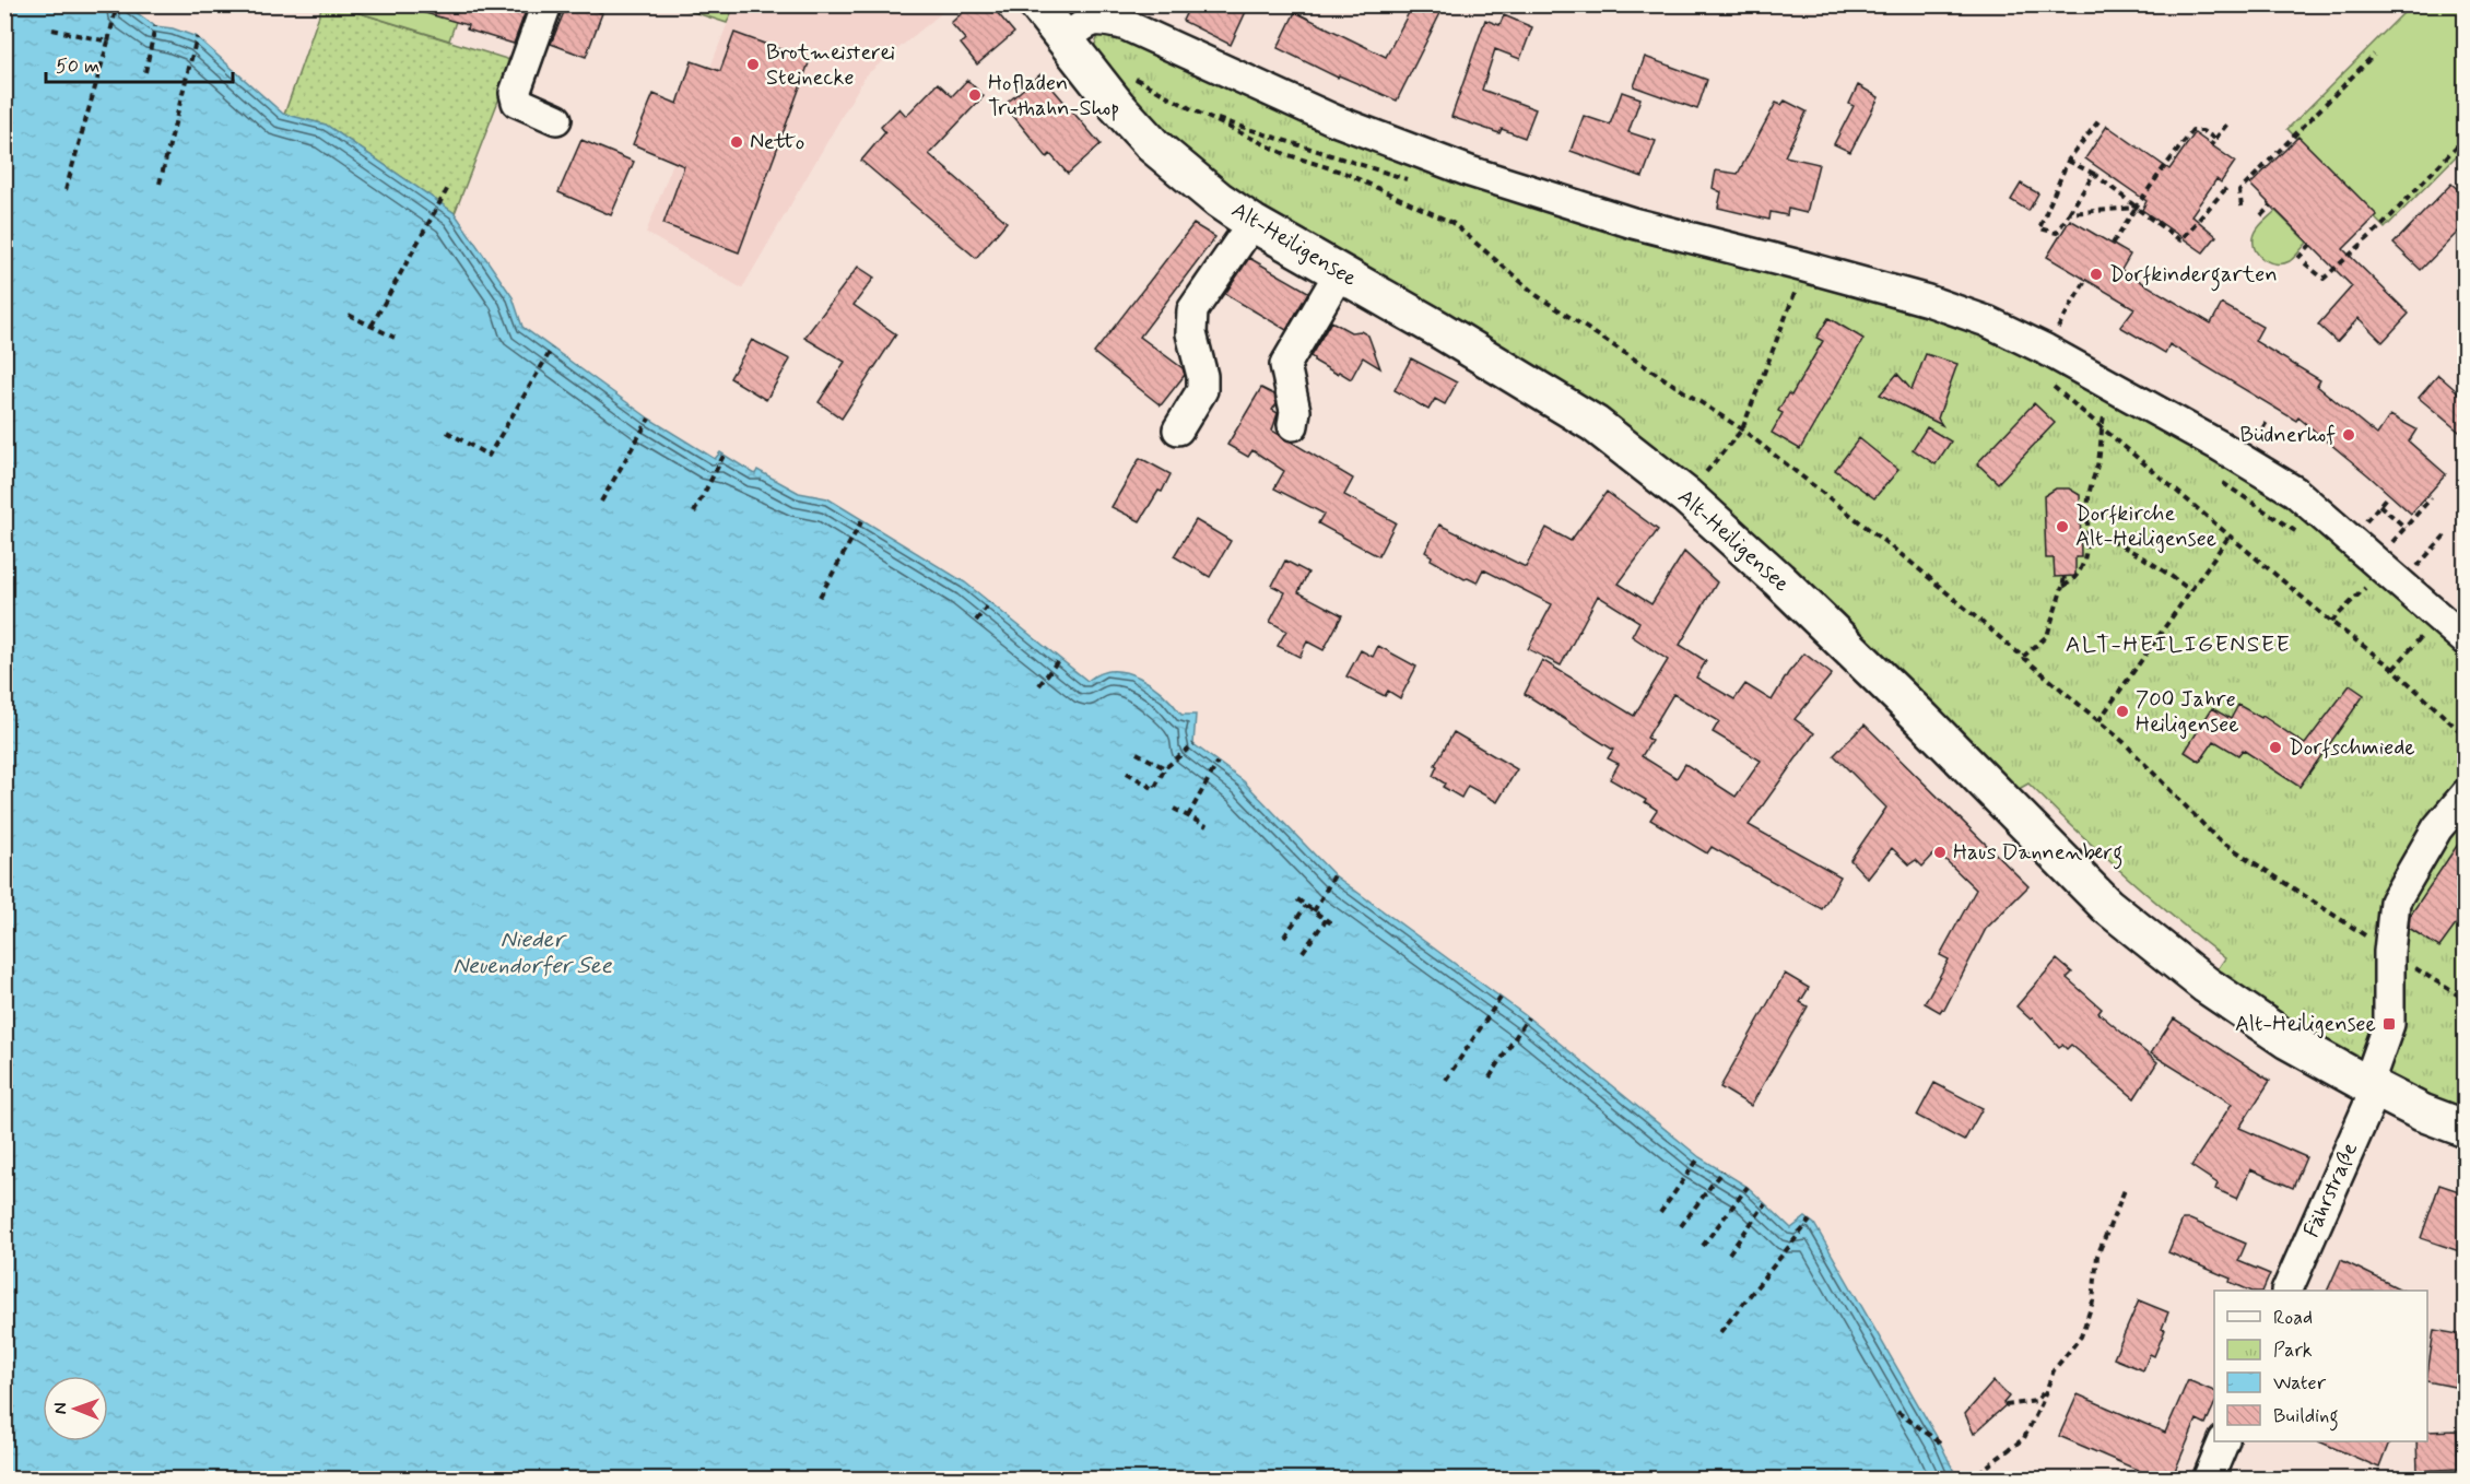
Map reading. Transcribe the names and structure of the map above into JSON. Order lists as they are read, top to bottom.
{
  "streets": {
    "main road": ["Alt-Heiligensee"],
    "street": ["Fährstraße"]
  },
  "crossings": [
    ["Alt-Heiligensee", "Fährstraße"]
  ],
  "districts": ["ALT-HEILIGENSEE"],
  "water": ["Nieder Neuendorfer See"],
  "places": {
    "other": [
      "Brotmeisterei Steinecke",
      "Hofladen Truthahn-Shop",
      "Netto",
      "Dorfkindergarten",
      "Büdnerhof",
      "Dorfkirche Alt-Heiligensee",
      "700 Jahre Heiligensee",
      "Dorfschmiede",
      "Haus Dannenberg"
    ],
    "transit": ["Alt-Heiligensee"]
  },
  "legend": [
    "Road",
    "Park",
    "Water",
    "Building"
  ],
  "scale_bar": "50 m",
  "north": "left"
}
